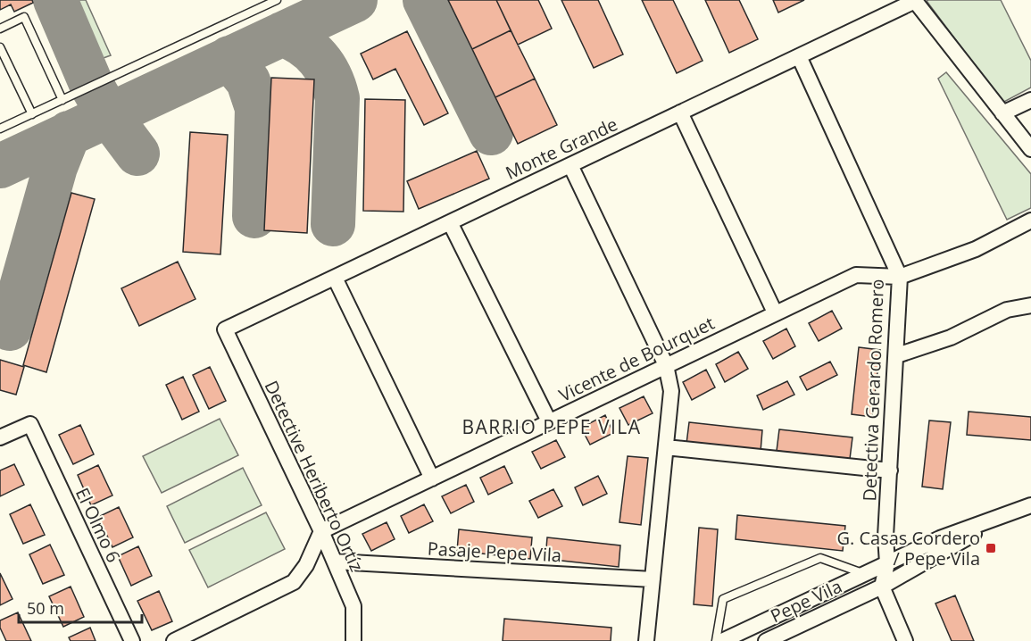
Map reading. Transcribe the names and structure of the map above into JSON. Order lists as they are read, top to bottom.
{
  "streets": {
    "street": [
      "Monte Grande",
      "Vicente de Bourquet",
      "Detectiva Gerardo Romero",
      "Detective Heriberto Ortíz",
      "El Olmo 6",
      "Pasaje Pepe Vila",
      "Pepe Vila"
    ]
  },
  "crossings": [
    ["Monte Grande", "Detectiva Gerardo Romero"],
    ["Monte Grande", "Detective Heriberto Ortíz"],
    ["Vicente de Bourquet", "Detectiva Gerardo Romero"],
    ["Vicente de Bourquet", "Detective Heriberto Ortíz"],
    ["Detectiva Gerardo Romero", "Pepe Vila"],
    ["Detective Heriberto Ortíz", "Pasaje Pepe Vila"]
  ],
  "districts": ["BARRIO PEPE VILA"],
  "places": {
    "transit": ["G. Casas Cordero / Pepe Vila"]
  },
  "scale_bar": "50 m"
}
